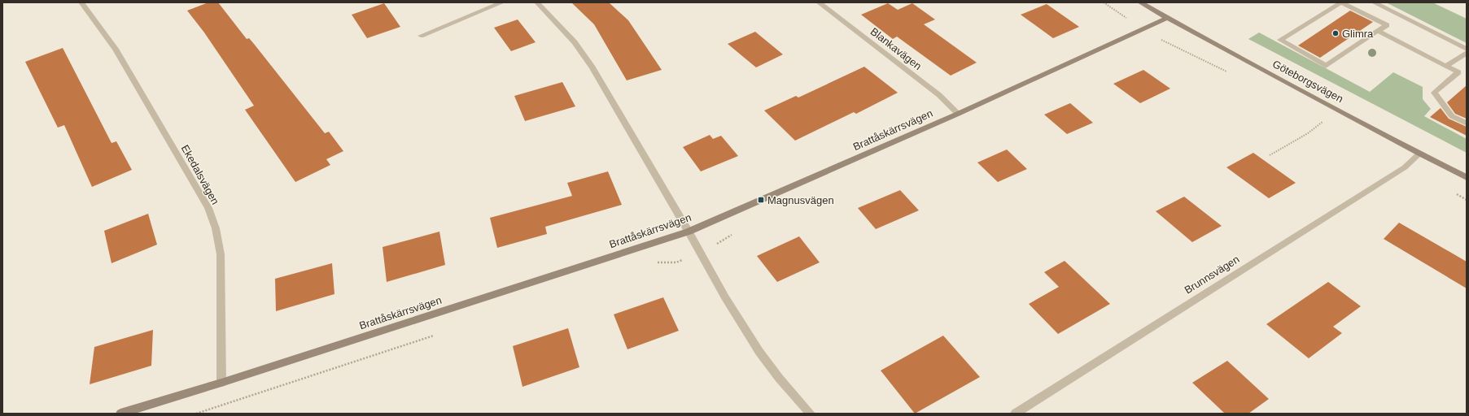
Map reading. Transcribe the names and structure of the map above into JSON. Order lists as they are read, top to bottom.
{
  "streets": {
    "street": [
      "Blankavägen",
      "Göteborgsvägen",
      "Brattåskärrsvägen",
      "Ekedalsvägen",
      "Brunnsvägen"
    ]
  },
  "crossings": [
    ["Blankavägen", "Brattåskärrsvägen"],
    ["Göteborgsvägen", "Brattåskärrsvägen"],
    ["Göteborgsvägen", "Brunnsvägen"],
    ["Brattåskärrsvägen", "Ekedalsvägen"]
  ],
  "places": {
    "other": ["Glimra"],
    "transit": ["Magnusvägen"]
  }
}
